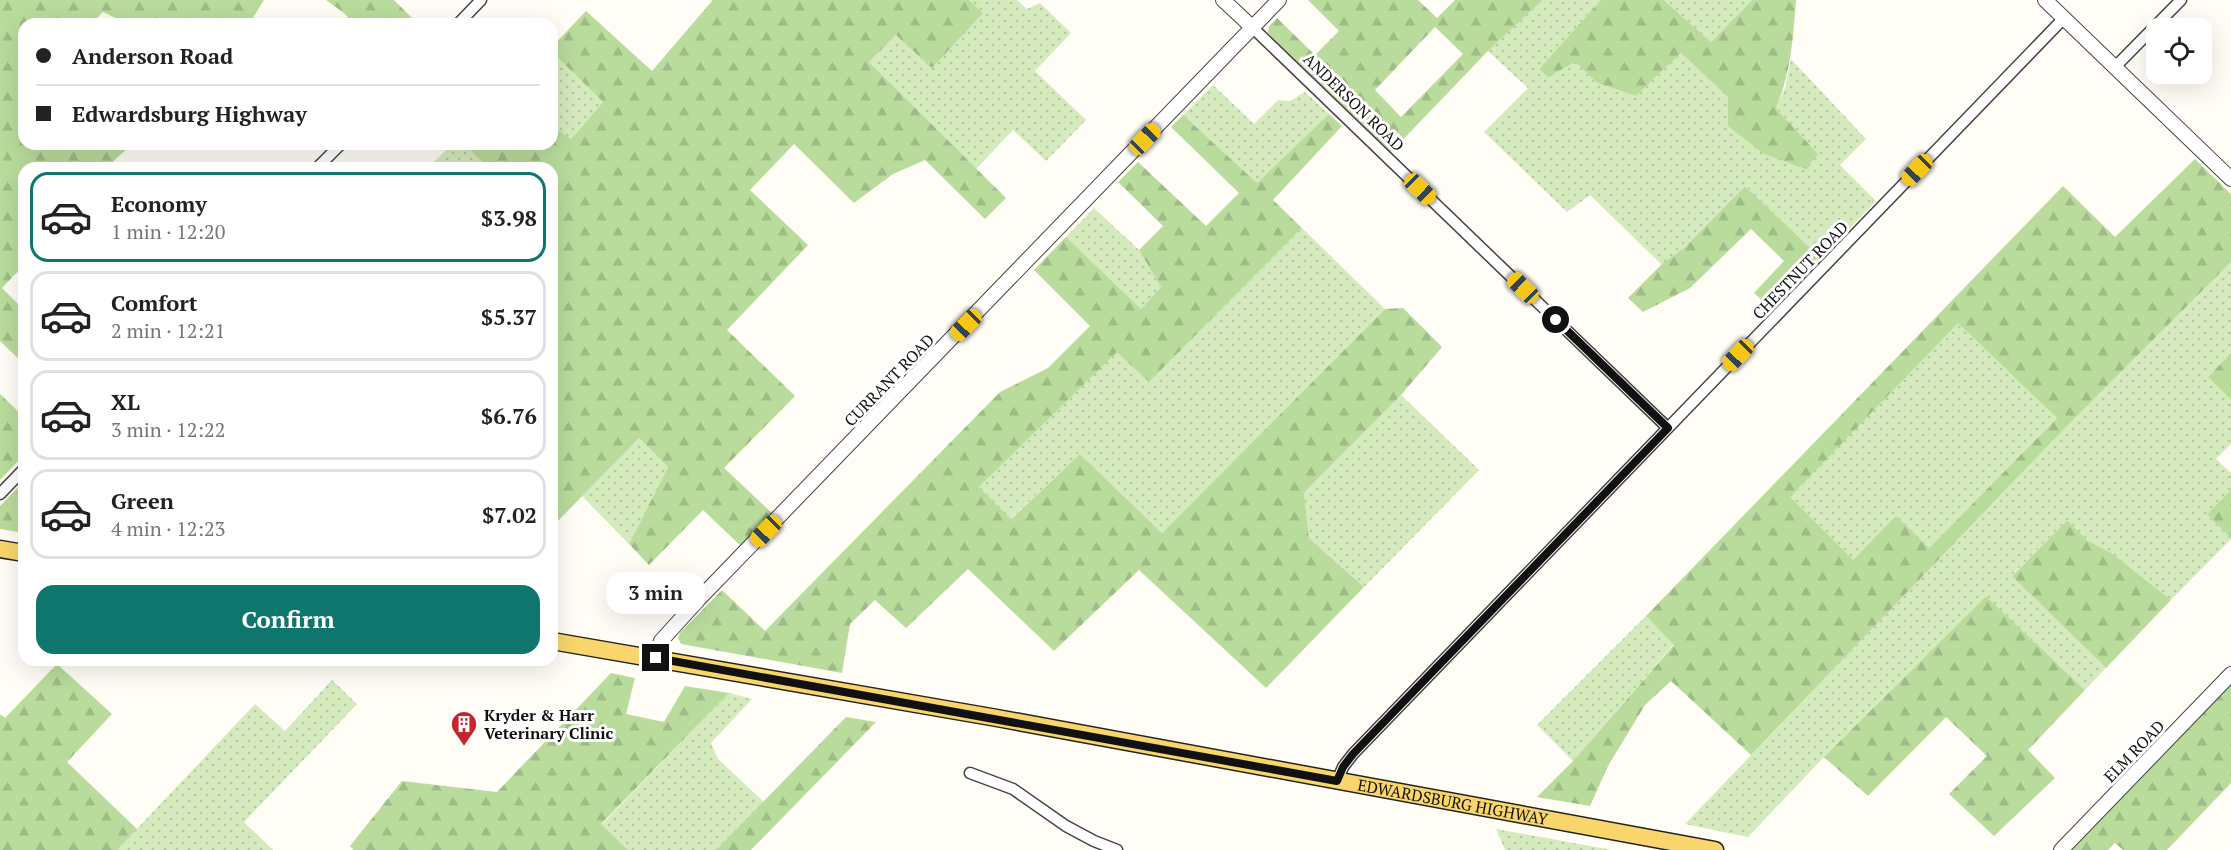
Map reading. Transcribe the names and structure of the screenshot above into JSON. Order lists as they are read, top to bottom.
{
  "streets": {
    "main road": ["EDWARDSBURG HIGHWAY"],
    "street": [
      "ANDERSON ROAD",
      "CHESTNUT ROAD",
      "CURRANT ROAD",
      "ELM ROAD"
    ]
  },
  "crossings": [
    ["ANDERSON ROAD", "CHESTNUT ROAD"],
    ["ANDERSON ROAD", "CURRANT ROAD"],
    ["CHESTNUT ROAD", "EDWARDSBURG HIGHWAY"],
    ["CURRANT ROAD", "EDWARDSBURG HIGHWAY"]
  ],
  "places": {
    "building": ["Kryder & Harr Veterinary Clinic"]
  },
  "page": {
    "banner": ["Anderson Road", "Edwardsburg Highway"],
    "list": [
      {
        "name": "Economy",
        "note": "1 min · 12:20",
        "value": "$3.98"
      },
      {
        "name": "Comfort",
        "note": "2 min · 12:21",
        "value": "$5.37"
      },
      {
        "name": "XL",
        "note": "3 min · 12:22",
        "value": "$6.76"
      },
      {
        "name": "Green",
        "note": "4 min · 12:23",
        "value": "$7.02"
      }
    ],
    "bubble": "3 min",
    "buttons": "Confirm"
  }
}
